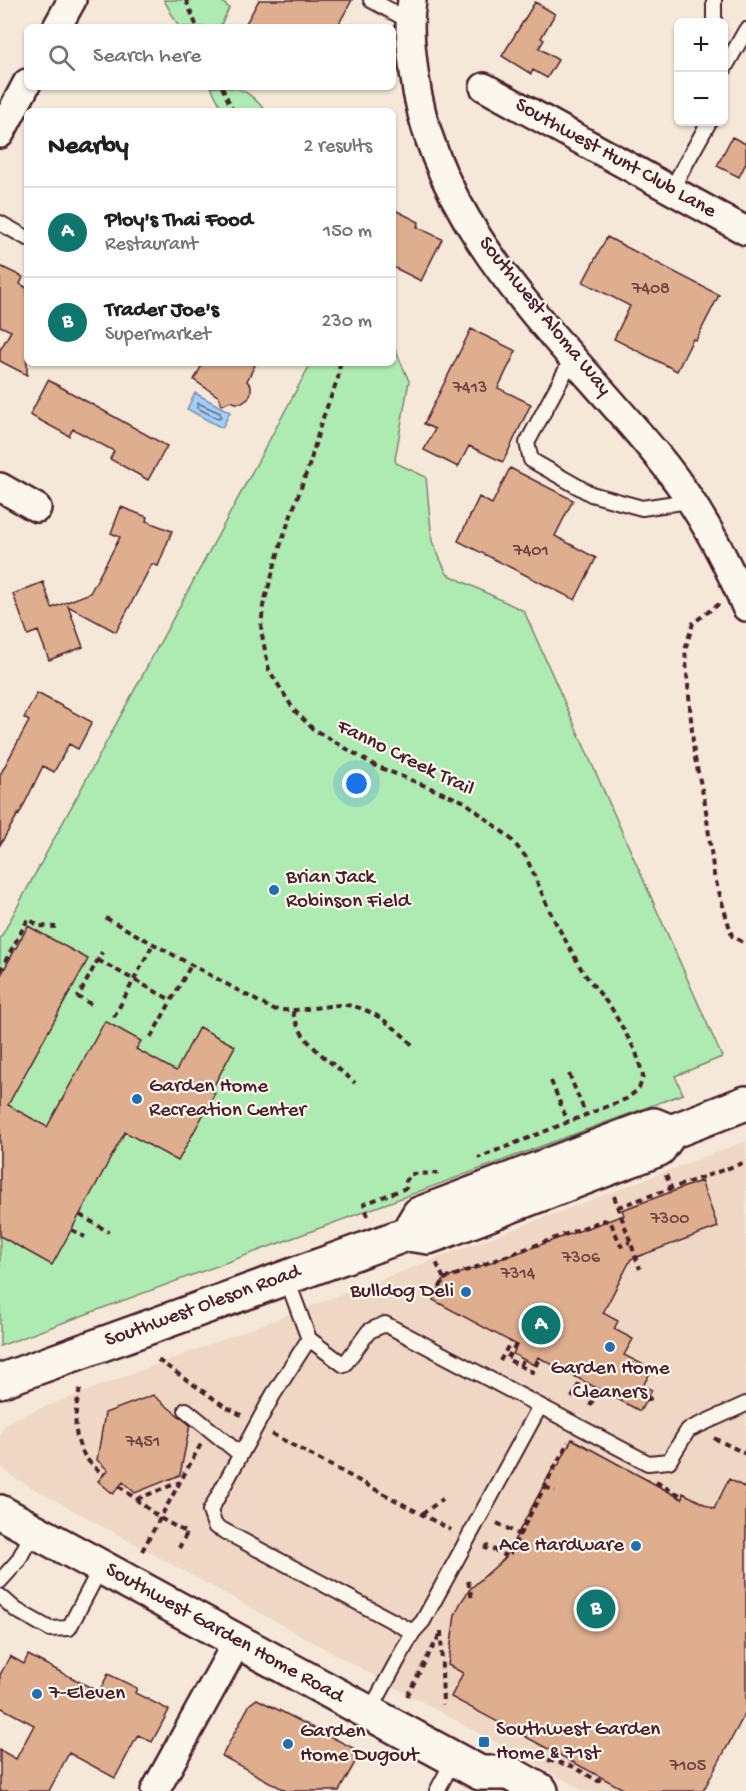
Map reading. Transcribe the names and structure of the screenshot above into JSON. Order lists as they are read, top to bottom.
{
  "streets": {
    "main road": ["Southwest Oleson Road", "Southwest Garden Home Road"],
    "street": ["Southwest Hunt Club Lane", "Southwest Aloma Way"],
    "path": ["Fanno Creek Trail"]
  },
  "places": {
    "other": [
      "Brian Jack Robinson Field",
      "Garden Home Recreation Center",
      "Bulldog Deli",
      "Garden Home Cleaners",
      "Ace Hardware",
      "7-Eleven",
      "Garden Home Dugout"
    ],
    "transit": ["Southwest Garden Home & 71st"]
  },
  "house_numbers": [
    "7408",
    "7413",
    "7401",
    "7300",
    "7306",
    "7314",
    "7451",
    "7105"
  ],
  "page": {
    "map_buttons": ["+", "−"],
    "search": "Search here",
    "heading": ["Nearby", "2 results"],
    "list": [
      {
        "mark": "A",
        "name": "Ploy's Thai Food",
        "note": "Restaurant",
        "value": "150 m"
      },
      {
        "mark": "B",
        "name": "Trader Joe's",
        "note": "Supermarket",
        "value": "230 m"
      }
    ],
    "pins": ["A", "B"]
  }
}
